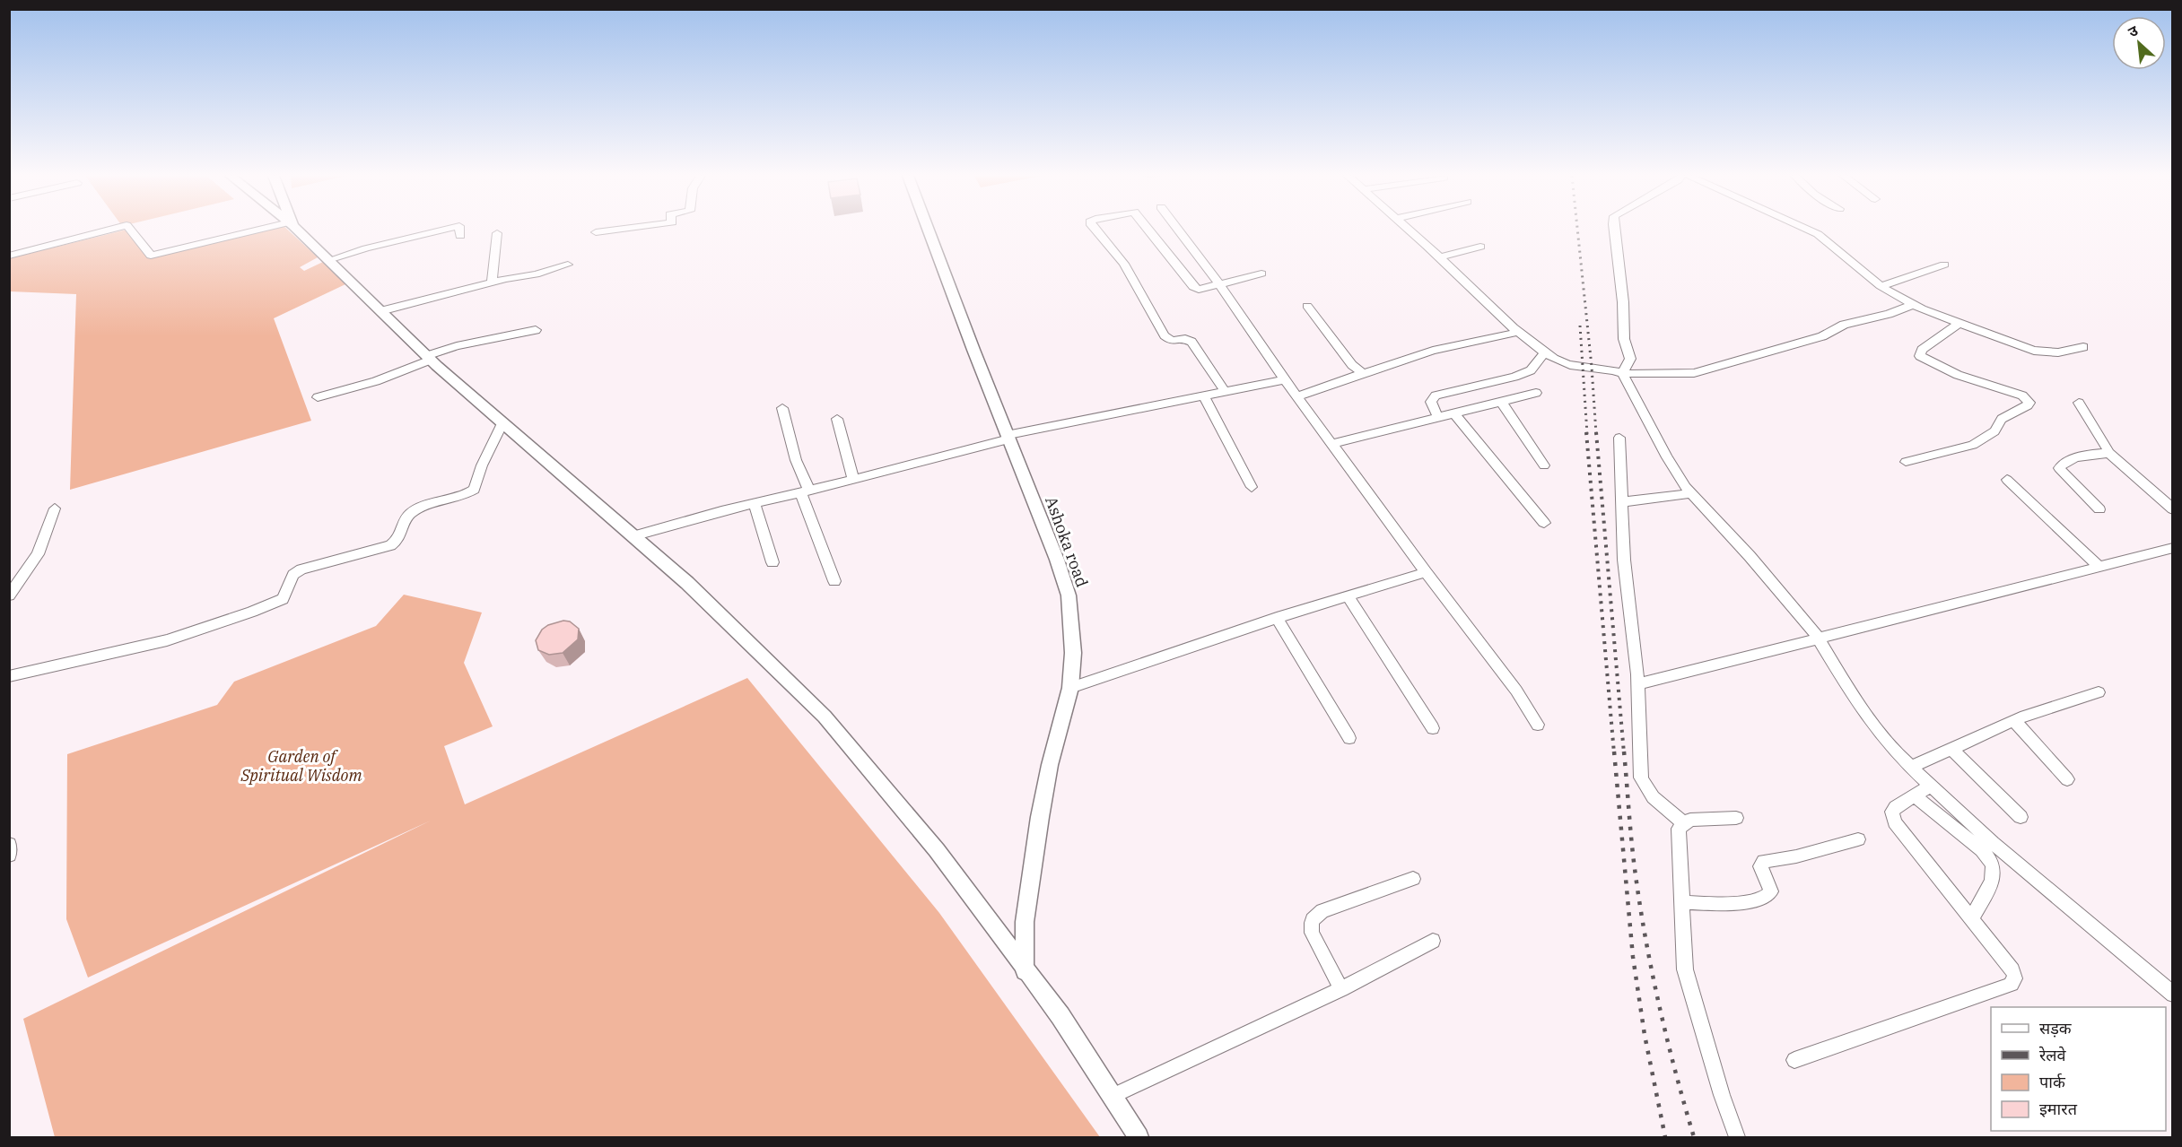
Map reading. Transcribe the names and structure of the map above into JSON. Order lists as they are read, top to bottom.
{
  "streets": {
    "street": ["Ashoka road"]
  },
  "parks": ["Garden of Spiritual Wisdom"],
  "legend": [
    "सड़क",
    "रेलवे",
    "पार्क",
    "इमारत"
  ],
  "north": "top left"
}
